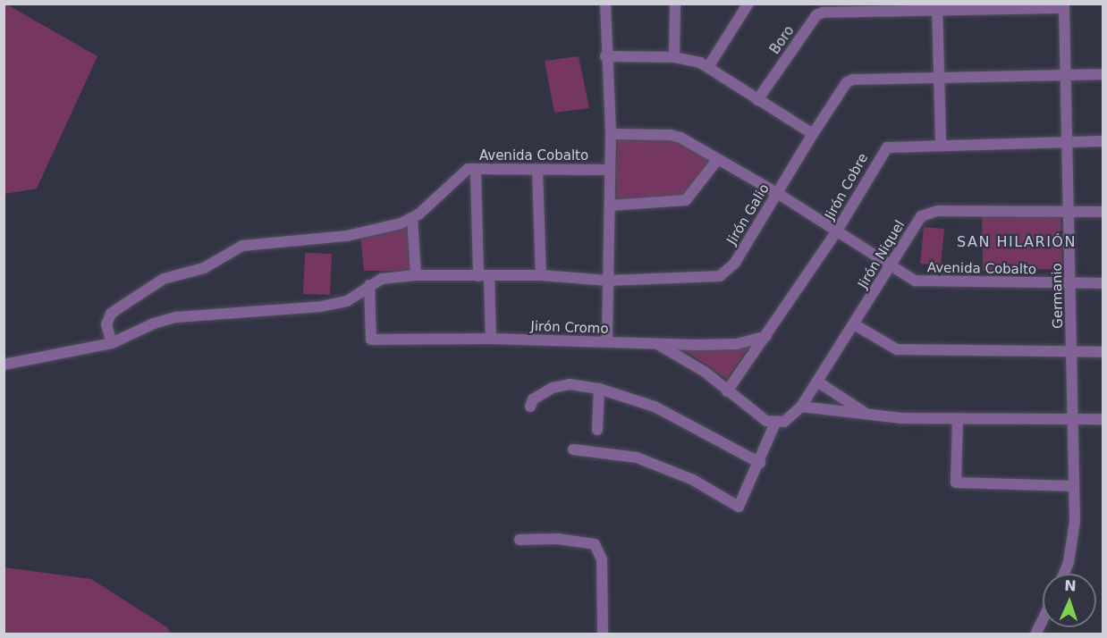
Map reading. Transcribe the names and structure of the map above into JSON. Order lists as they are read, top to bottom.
{
  "streets": {
    "street": [
      "Boro",
      "Avenida Cobalto",
      "Jirón Cobre",
      "Jirón Galio",
      "Jirón Niquel",
      "Germanio",
      "Jirón Cromo"
    ]
  },
  "crossings": [
    ["Boro", "Germanio"],
    ["Avenida Cobalto", "Jirón Cobre"],
    ["Avenida Cobalto", "Jirón Galio"],
    ["Avenida Cobalto", "Jirón Niquel"],
    ["Avenida Cobalto", "Germanio"],
    ["Jirón Cobre", "Germanio"],
    ["Jirón Cobre", "Jirón Cromo"],
    ["Jirón Galio", "Germanio"],
    ["Jirón Galio", "Jirón Cromo"],
    ["Jirón Niquel", "Germanio"]
  ],
  "districts": ["SAN HILARIÓN"],
  "north": "top"
}
